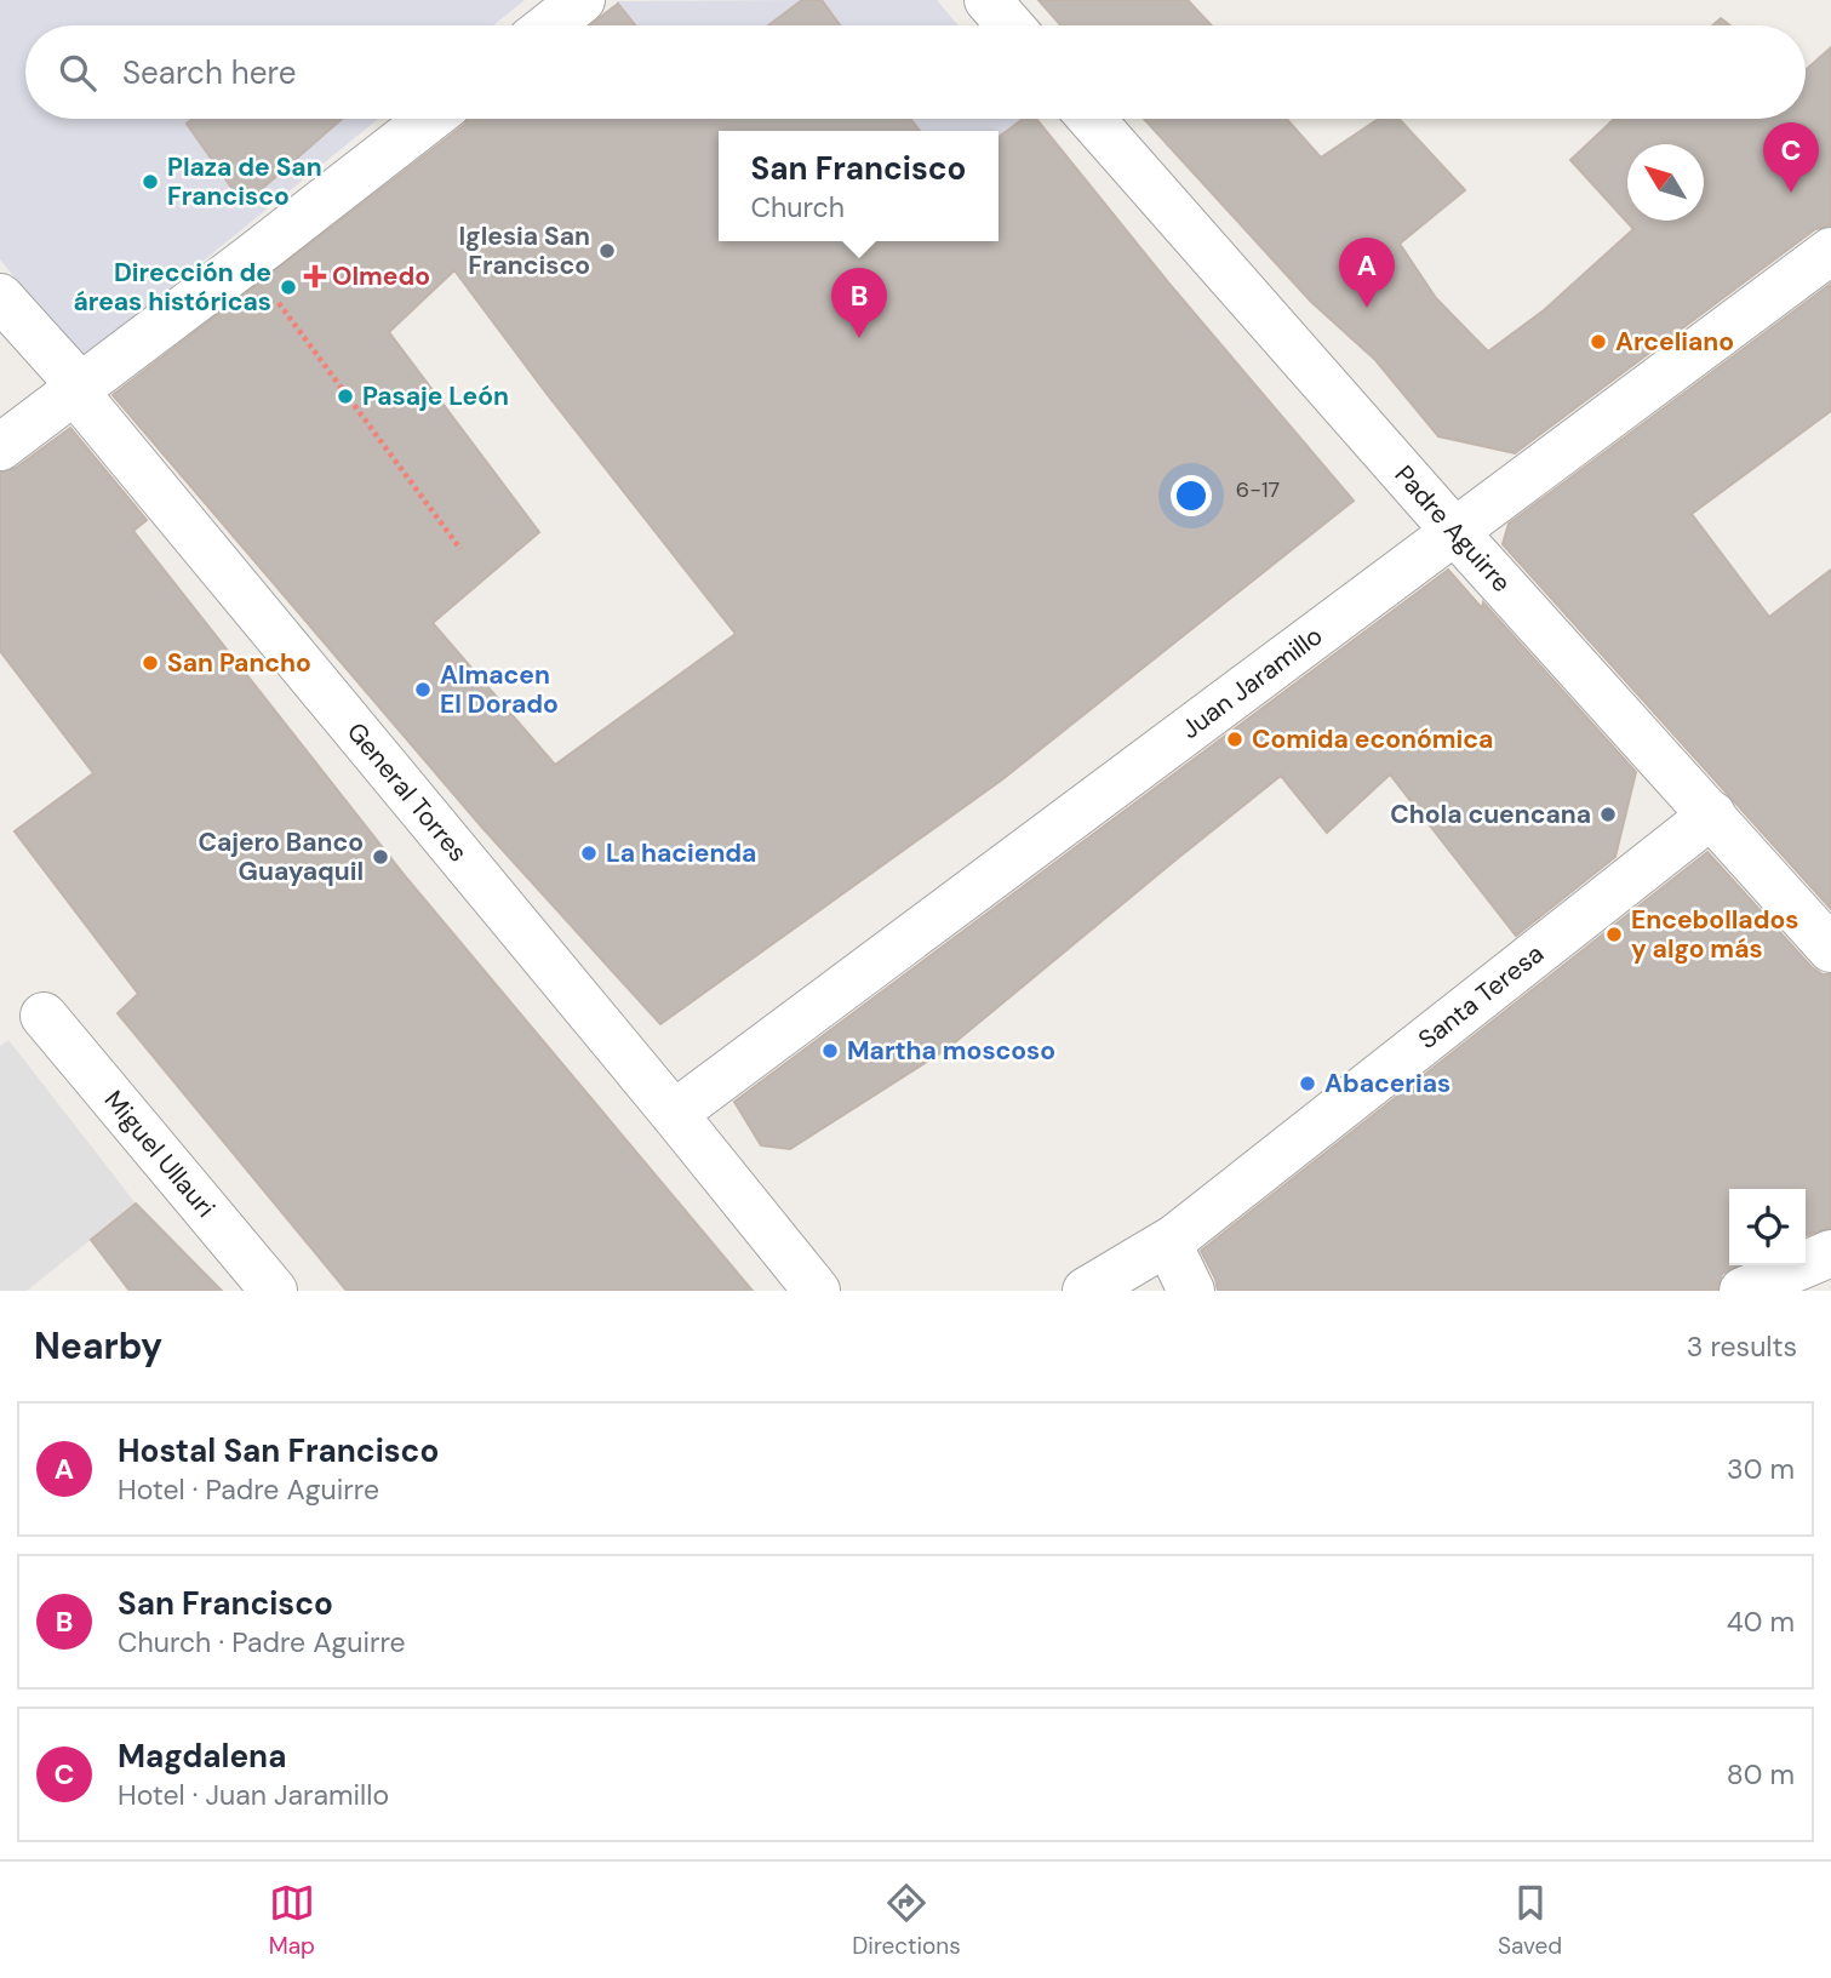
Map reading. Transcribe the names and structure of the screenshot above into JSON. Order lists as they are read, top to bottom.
{
  "streets": {
    "street": [
      "Padre Aguirre",
      "Juan Jaramillo",
      "General Torres",
      "Santa Teresa",
      "Miguel Ullauri"
    ]
  },
  "crossings": [
    ["Padre Aguirre", "Juan Jaramillo"],
    ["Padre Aguirre", "Santa Teresa"],
    ["Juan Jaramillo", "General Torres"]
  ],
  "places": {
    "other": [
      "Plaza de San Francisco",
      "Iglesia San Francisco",
      "Dirección de áreas históricas",
      "Arceliano",
      "Pasaje León",
      "San Pancho",
      "Almacen El Dorado",
      "Comida económica",
      "Chola cuencana",
      "La hacienda",
      "Cajero Banco Guayaquil",
      "Encebollados y algo más",
      "Martha moscoso",
      "Abacerias"
    ],
    "health": ["Olmedo"]
  },
  "house_numbers": ["6-17"],
  "north": "top left",
  "page": {
    "search": "Search here",
    "pins": ["C", "A", "B"],
    "popup": ["San Francisco", "Church"],
    "heading": ["Nearby", "3 results"],
    "list": [
      {
        "mark": "A",
        "name": "Hostal San Francisco",
        "note": "Hotel · Padre Aguirre",
        "value": "30 m"
      },
      {
        "mark": "B",
        "name": "San Francisco",
        "note": "Church · Padre Aguirre",
        "value": "40 m"
      },
      {
        "mark": "C",
        "name": "Magdalena",
        "note": "Hotel · Juan Jaramillo",
        "value": "80 m"
      }
    ],
    "nav": ["Map", "Directions", "Saved"]
  }
}
